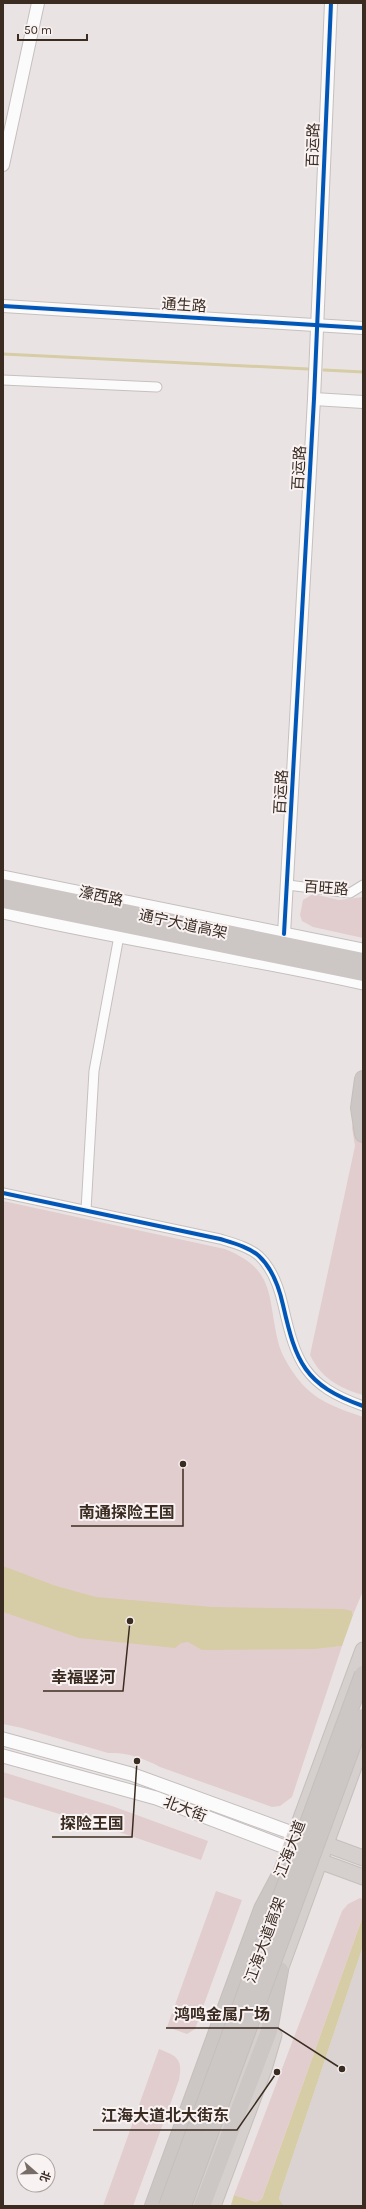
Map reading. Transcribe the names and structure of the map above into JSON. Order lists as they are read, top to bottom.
{
  "streets": {
    "highway": ["通宁大道高架", "江海大道高架"],
    "main road": ["濠西路", "北大街", "江海大道"],
    "street": ["百运路", "通生路", "百旺路"]
  },
  "crossings": [
    ["百运路", "通生路"],
    ["百运路", "百旺路"],
    ["百运路", "濠西路"],
    ["北大街", "江海大道"]
  ],
  "places": [
    "南通探险王国",
    "幸福竖河",
    "探险王国",
    "鸿鸣金属广场",
    "江海大道北大街东"
  ],
  "scale_bar": "50 m",
  "north": "right"
}
